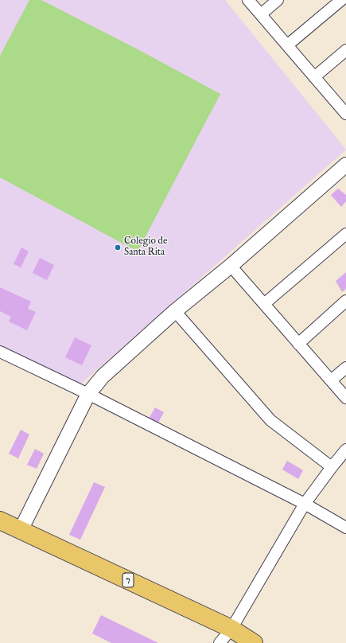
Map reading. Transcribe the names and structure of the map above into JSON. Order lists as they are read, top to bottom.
{
  "streets": {
    "highway": ["7"]
  },
  "places": ["Colegio de Santa Rita"]
}
